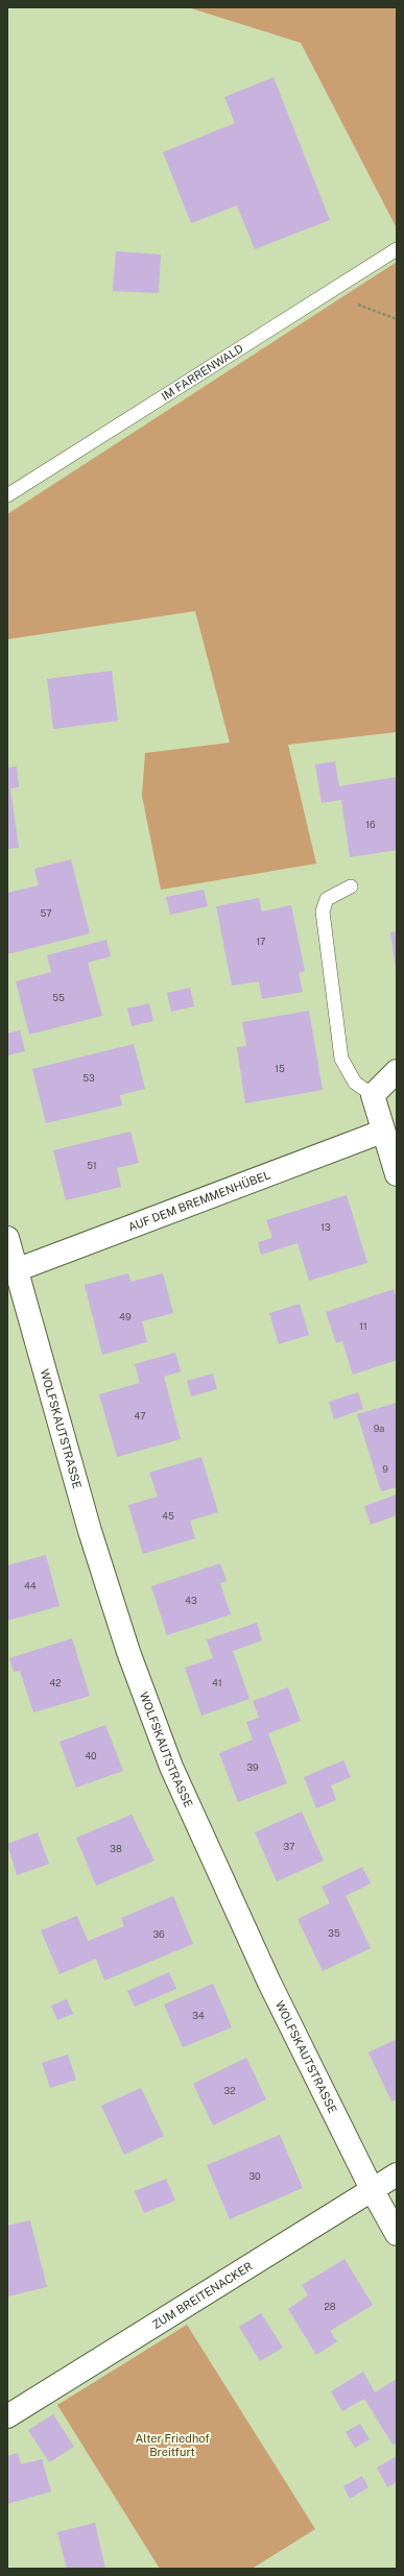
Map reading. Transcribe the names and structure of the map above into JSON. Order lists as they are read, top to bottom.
{
  "streets": {
    "street": ["AUF DEM BREMMENHÜBEL", "WOLFSKAUTSTRASSE", "ZUM BREITENACKER"],
    "lane": ["IM FARRENWALD"]
  },
  "crossings": [
    ["AUF DEM BREMMENHÜBEL", "WOLFSKAUTSTRASSE"],
    ["WOLFSKAUTSTRASSE", "ZUM BREITENACKER"]
  ],
  "parks": ["Alter Friedhof Breitfurt"],
  "house_numbers": [
    "16",
    "57",
    "17",
    "55",
    "15",
    "53",
    "51",
    "13",
    "49",
    "11",
    "47",
    "9a",
    "9",
    "45",
    "44",
    "43",
    "42",
    "41",
    "40",
    "39",
    "37",
    "38",
    "35",
    "36",
    "34",
    "32",
    "30",
    "28"
  ]
}
